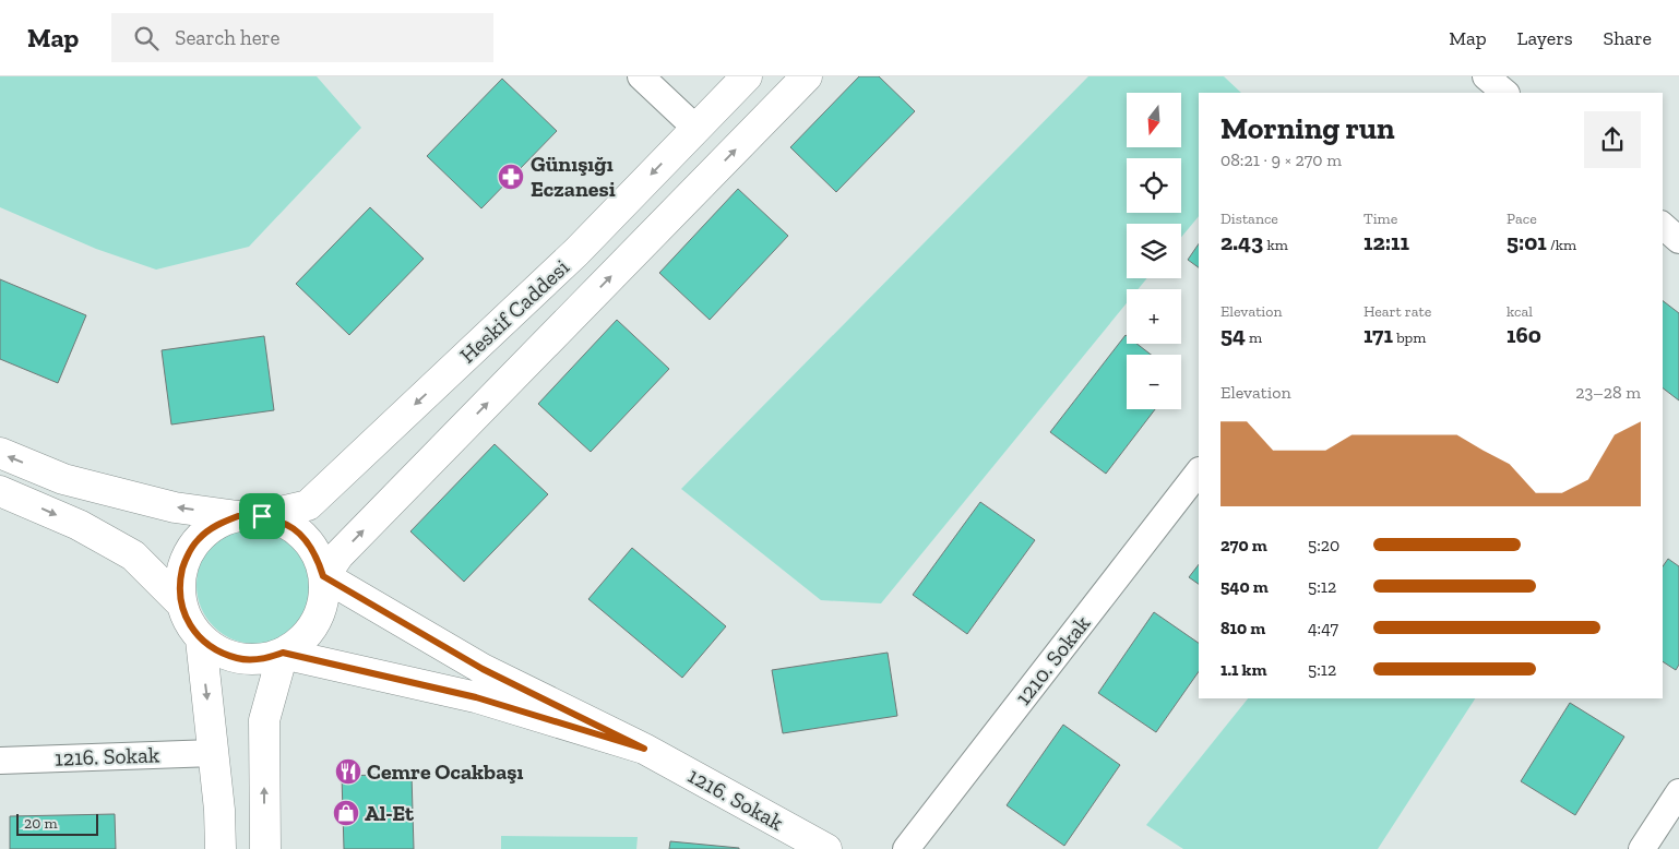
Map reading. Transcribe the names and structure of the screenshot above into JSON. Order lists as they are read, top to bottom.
{
  "streets": {
    "main road": ["Heskif Caddesi", "1216. Sokak"],
    "street": ["1210. Sokak"]
  },
  "places": {
    "pharmacy": ["Günışığı Eczanesi"],
    "restaurant": ["Cemre Ocakbaşı"],
    "shop": ["Al-Et"]
  },
  "scale_bar": "20 m",
  "north": "bottom",
  "page": {
    "header": "Map",
    "search": "Search here",
    "nav": ["Map", "Layers", "Share"],
    "map_buttons": ["+", "−"],
    "heading": ["Morning run", "08:21 · 9 × 270 m"],
    "stats": [
      ["Distance", "2.43 km"],
      ["Time", "12:11"],
      ["Pace", "5:01 /km"],
      ["Elevation", "54 m"],
      ["Heart rate", "171 bpm"],
      ["kcal", "160"]
    ],
    "chart": ["Elevation", "23–28 m"],
    "list": [
      {
        "name": "270 m",
        "note": "5:20"
      },
      {
        "name": "540 m",
        "note": "5:12"
      },
      {
        "name": "810 m",
        "note": "4:47"
      },
      {
        "name": "1.1 km",
        "note": "5:12"
      }
    ],
    "scale": "20 m"
  }
}
